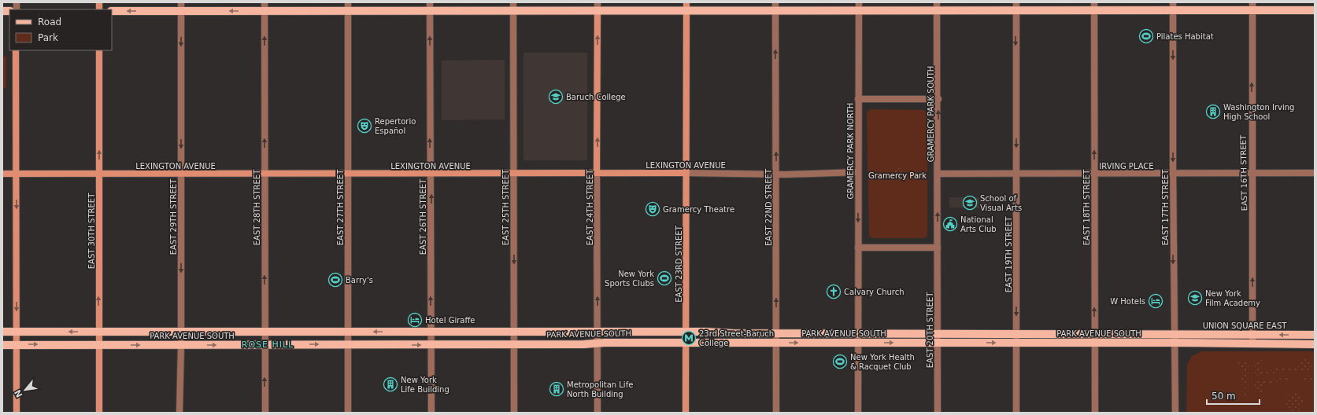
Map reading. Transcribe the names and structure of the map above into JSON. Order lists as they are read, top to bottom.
{
  "streets": {
    "main road": [
      "LEXINGTON AVENUE",
      "EAST 24TH STREET",
      "EAST 30TH STREET",
      "EAST 23RD STREET",
      "UNION SQUARE EAST",
      "PARK AVENUE SOUTH"
    ],
    "street": [
      "GRAMERCY PARK SOUTH",
      "GRAMERCY PARK NORTH",
      "IRVING PLACE",
      "EAST 16TH STREET",
      "EAST 28TH STREET",
      "EAST 27TH STREET",
      "EAST 25TH STREET",
      "EAST 22ND STREET",
      "EAST 18TH STREET",
      "EAST 17TH STREET",
      "EAST 29TH STREET",
      "EAST 26TH STREET",
      "EAST 19TH STREET",
      "EAST 20TH STREET"
    ]
  },
  "crossings": [
    ["GRAMERCY PARK SOUTH", "IRVING PLACE"],
    ["GRAMERCY PARK SOUTH", "EAST 20TH STREET"],
    ["GRAMERCY PARK NORTH", "LEXINGTON AVENUE"],
    ["GRAMERCY PARK NORTH", "PARK AVENUE SOUTH"],
    ["LEXINGTON AVENUE", "EAST 28TH STREET"],
    ["LEXINGTON AVENUE", "EAST 27TH STREET"],
    ["LEXINGTON AVENUE", "EAST 25TH STREET"],
    ["LEXINGTON AVENUE", "EAST 24TH STREET"],
    ["LEXINGTON AVENUE", "EAST 22ND STREET"],
    ["LEXINGTON AVENUE", "EAST 29TH STREET"],
    ["LEXINGTON AVENUE", "EAST 26TH STREET"],
    ["LEXINGTON AVENUE", "EAST 30TH STREET"],
    ["LEXINGTON AVENUE", "EAST 23RD STREET"],
    ["IRVING PLACE", "EAST 16TH STREET"],
    ["IRVING PLACE", "EAST 18TH STREET"],
    ["IRVING PLACE", "EAST 17TH STREET"],
    ["IRVING PLACE", "EAST 19TH STREET"],
    ["EAST 16TH STREET", "UNION SQUARE EAST"],
    ["EAST 28TH STREET", "PARK AVENUE SOUTH"],
    ["EAST 27TH STREET", "PARK AVENUE SOUTH"],
    ["EAST 25TH STREET", "PARK AVENUE SOUTH"],
    ["EAST 24TH STREET", "PARK AVENUE SOUTH"],
    ["EAST 22ND STREET", "PARK AVENUE SOUTH"],
    ["EAST 18TH STREET", "PARK AVENUE SOUTH"],
    ["EAST 17TH STREET", "UNION SQUARE EAST"],
    ["EAST 17TH STREET", "PARK AVENUE SOUTH"],
    ["EAST 29TH STREET", "PARK AVENUE SOUTH"],
    ["EAST 26TH STREET", "PARK AVENUE SOUTH"],
    ["EAST 30TH STREET", "PARK AVENUE SOUTH"],
    ["EAST 19TH STREET", "PARK AVENUE SOUTH"],
    ["EAST 23RD STREET", "PARK AVENUE SOUTH"],
    ["UNION SQUARE EAST", "PARK AVENUE SOUTH"],
    ["EAST 20TH STREET", "PARK AVENUE SOUTH"]
  ],
  "one_way": [
    "GRAMERCY PARK SOUTH",
    "EAST 16TH STREET",
    "EAST 28TH STREET",
    "EAST 25TH STREET",
    "EAST 24TH STREET",
    "EAST 22ND STREET",
    "EAST 18TH STREET",
    "EAST 17TH STREET",
    "EAST 29TH STREET",
    "EAST 26TH STREET",
    "EAST 30TH STREET",
    "EAST 19TH STREET"
  ],
  "districts": ["ROSE HILL"],
  "parks": ["Gramercy Park"],
  "places": {
    "sports": [
      "Pilates Habitat",
      "New York Sports Clubs",
      "Barry's",
      "New York Health & Racquet Club"
    ],
    "school or university": ["Baruch College", "School of Visual Arts", "New York Film Academy"],
    "building": ["Washington Irving High School", "New York Life Building", "Metropolitan Life North Building"],
    "theatre": ["Repertorio Español", "Gramercy Theatre"],
    "public building": ["National Arts Club"],
    "church": ["Calvary Church"],
    "hotel": ["W Hotels", "Hotel Giraffe"],
    "metro station": ["23rd Street-Baruch College"]
  },
  "legend": ["Road", "Park"],
  "scale_bar": "50 m",
  "north": "bottom left"
}
